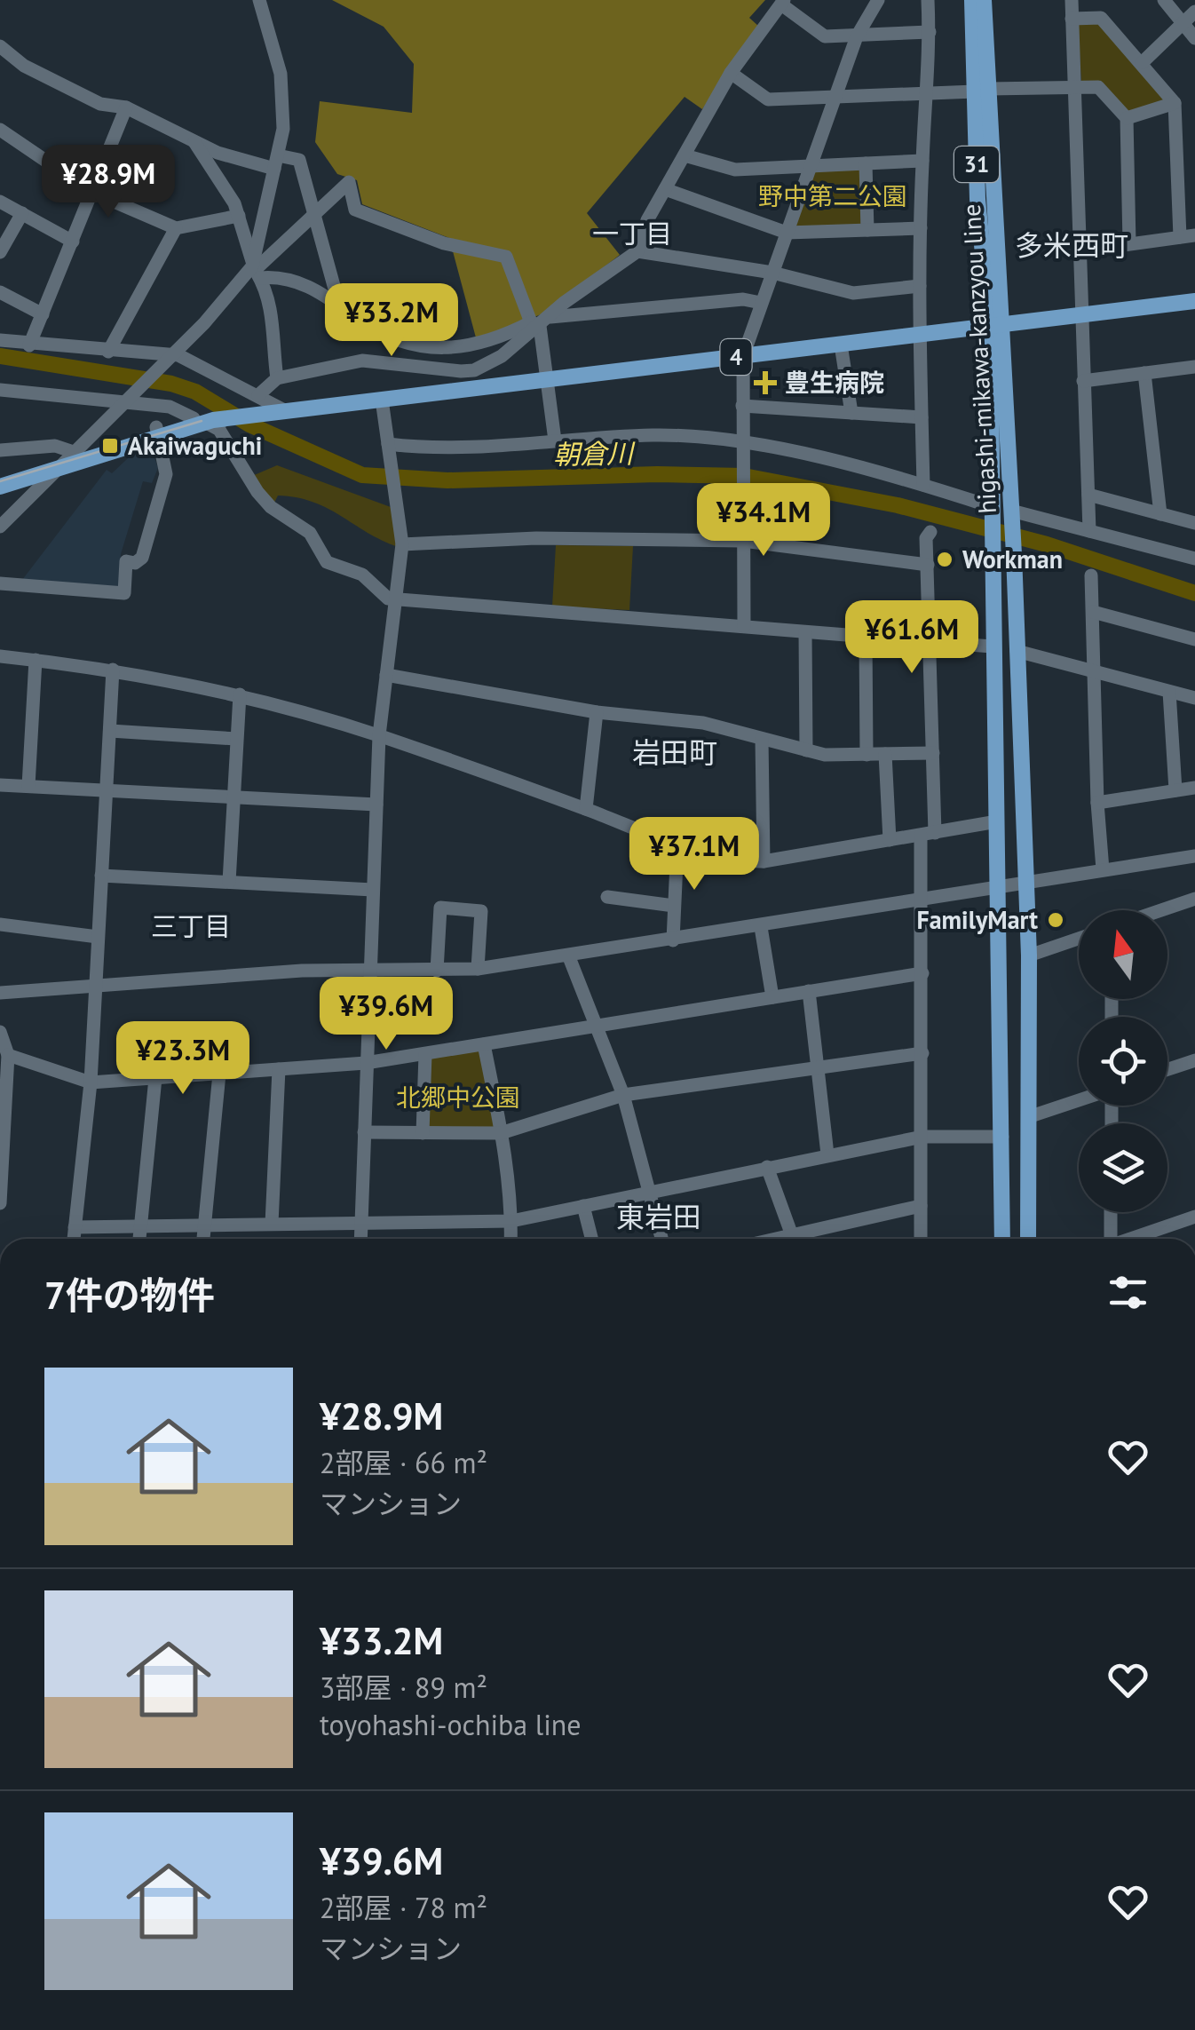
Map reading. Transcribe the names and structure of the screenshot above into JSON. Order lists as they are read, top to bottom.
{
  "streets": {
    "main road": ["31", "4", "higashi-mikawa-kanzyou line"]
  },
  "crossings": [
    ["4", "higashi-mikawa-kanzyou line"]
  ],
  "districts": [
    "一丁目",
    "多米西町",
    "岩田町",
    "三丁目",
    "東岩田"
  ],
  "water": ["朝倉川"],
  "parks": ["野中第二公園", "北郷中公園"],
  "places": {
    "health": ["豊生病院"],
    "transit": ["Akaiwaguchi"],
    "other": ["Workman", "FamilyMart"]
  },
  "north": "top",
  "page": {
    "price": [
      "¥28.9M",
      "¥33.2M",
      "¥34.1M",
      "¥61.6M",
      "¥37.1M",
      "¥39.6M",
      "¥23.3M"
    ],
    "heading": "7件の物件",
    "list": [
      {
        "name": "¥28.9M",
        "note": "2部屋 · 66 m² · マンション"
      },
      {
        "name": "¥33.2M",
        "note": "3部屋 · 89 m² · toyohashi-ochiba line"
      },
      {
        "name": "¥39.6M",
        "note": "2部屋 · 78 m² · マンション"
      }
    ]
  }
}
